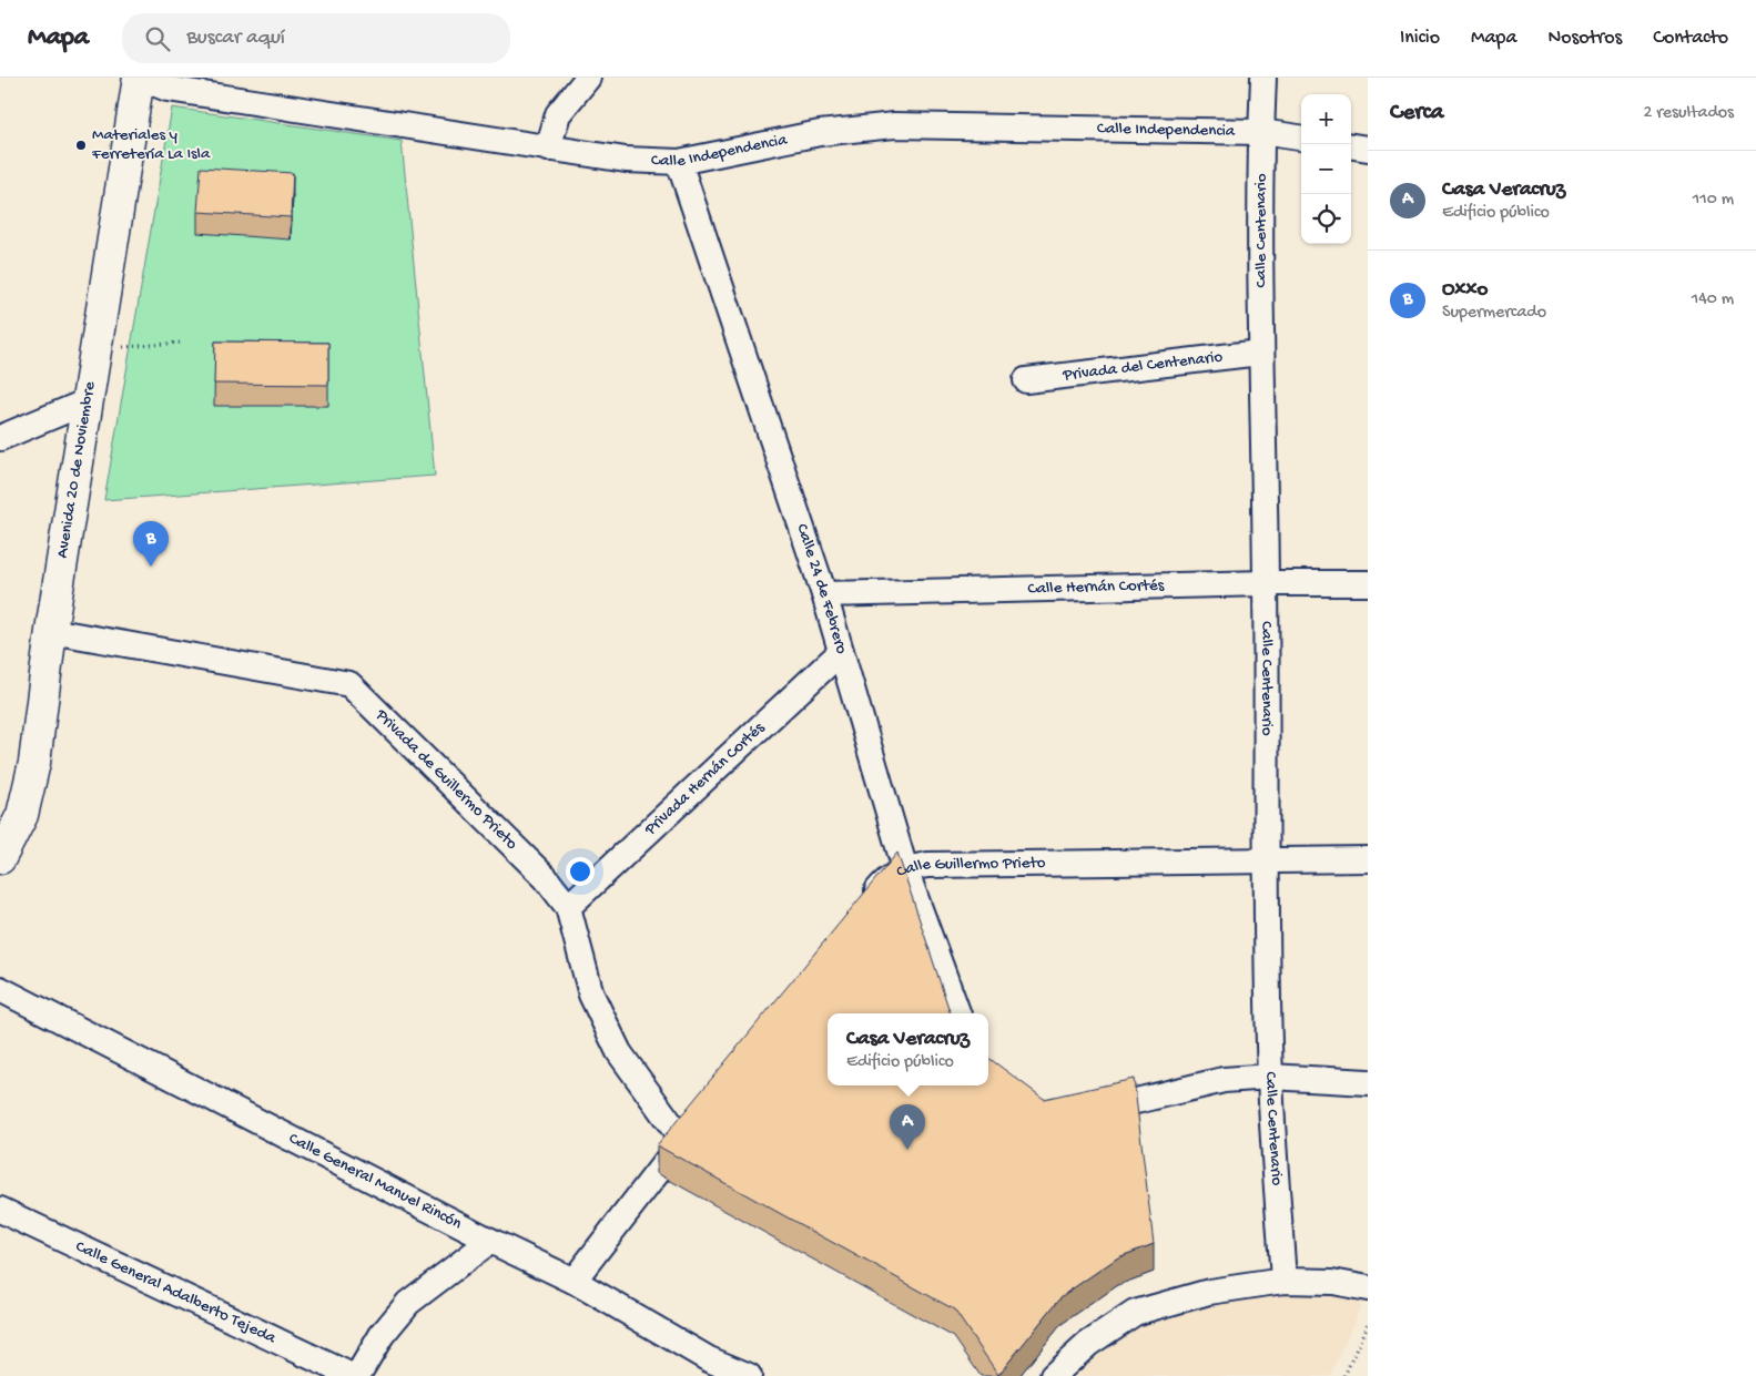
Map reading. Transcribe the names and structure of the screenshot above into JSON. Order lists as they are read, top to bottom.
{
  "streets": {
    "main road": ["Avenida 20 de Noviembre"],
    "street": [
      "Calle Independencia",
      "Calle Centenario",
      "Privada del Centenario",
      "Calle Hernán Cortés",
      "Calle 24 de Febrero",
      "Privada de Guillermo Prieto",
      "Privada Hernán Cortés",
      "Calle Guillermo Prieto",
      "Calle General Manuel Rincón",
      "Calle General Adalberto Tejeda"
    ]
  },
  "crossings": [
    ["Calle Independencia", "Calle Centenario"],
    ["Calle Independencia", "Avenida 20 de Noviembre"],
    ["Calle Independencia", "Calle 24 de Febrero"],
    ["Calle Centenario", "Privada del Centenario"],
    ["Calle Centenario", "Calle Hernán Cortés"],
    ["Calle Centenario", "Calle Guillermo Prieto"],
    ["Avenida 20 de Noviembre", "Privada de Guillermo Prieto"],
    ["Calle Hernán Cortés", "Calle 24 de Febrero"],
    ["Calle 24 de Febrero", "Privada Hernán Cortés"],
    ["Calle 24 de Febrero", "Calle Guillermo Prieto"],
    ["Privada de Guillermo Prieto", "Privada Hernán Cortés"],
    ["Privada de Guillermo Prieto", "Calle General Manuel Rincón"]
  ],
  "places": ["Materiales y Ferretería La Isla"],
  "page": {
    "header": "Mapa",
    "search": "Buscar aquí",
    "nav": [
      "Inicio",
      "Mapa",
      "Nosotros",
      "Contacto"
    ],
    "heading": ["Cerca", "2 resultados"],
    "map_buttons": ["+", "−"],
    "list": [
      {
        "mark": "A",
        "name": "Casa Veracruz",
        "note": "Edificio público",
        "value": "110 m"
      },
      {
        "mark": "B",
        "name": "Oxxo",
        "note": "Supermercado",
        "value": "140 m"
      }
    ],
    "pins": ["B", "A"],
    "popup": ["Casa Veracruz", "Edificio público"]
  }
}
